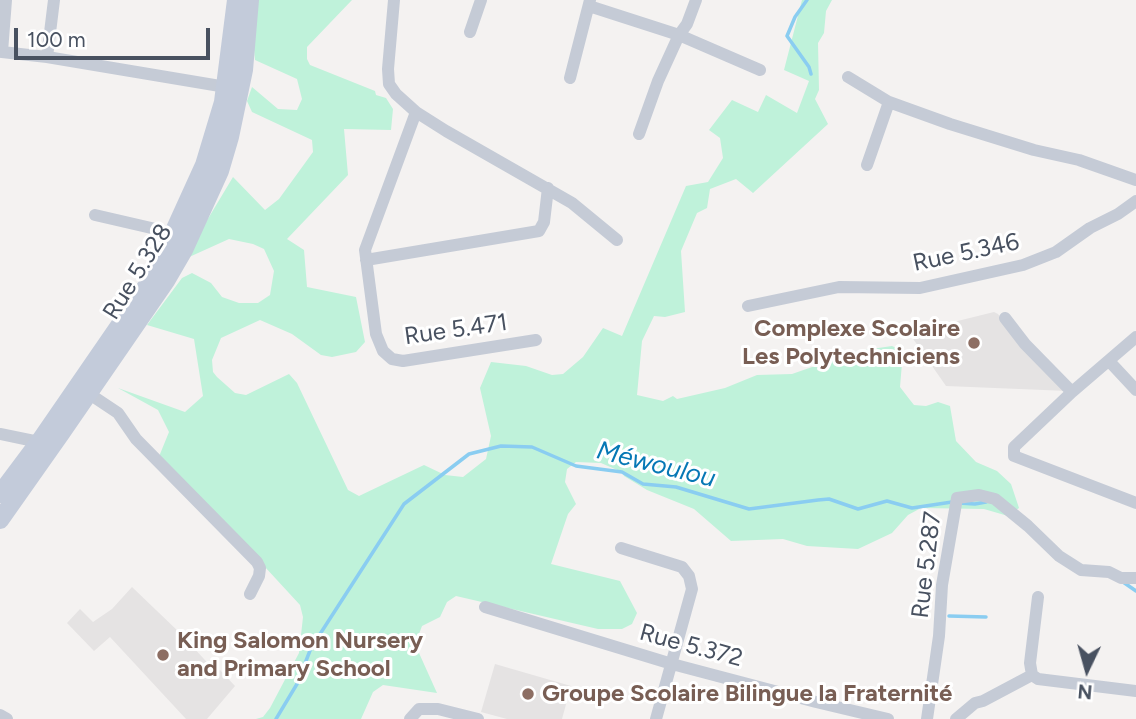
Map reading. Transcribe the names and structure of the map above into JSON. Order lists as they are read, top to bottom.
{
  "streets": {
    "main road": ["Rue 5.328"],
    "street": [
      "Rue 5.346",
      "Rue 5.471",
      "Rue 5.287",
      "Rue 5.372"
    ]
  },
  "water": ["Méwoulou"],
  "places": ["Complexe Scolaire Les Polytechniciens", "King Salomon Nursery and Primary School", "Groupe Scolaire Bilingue la Fraternité"],
  "scale_bar": "100 m",
  "north": "bottom"
}
